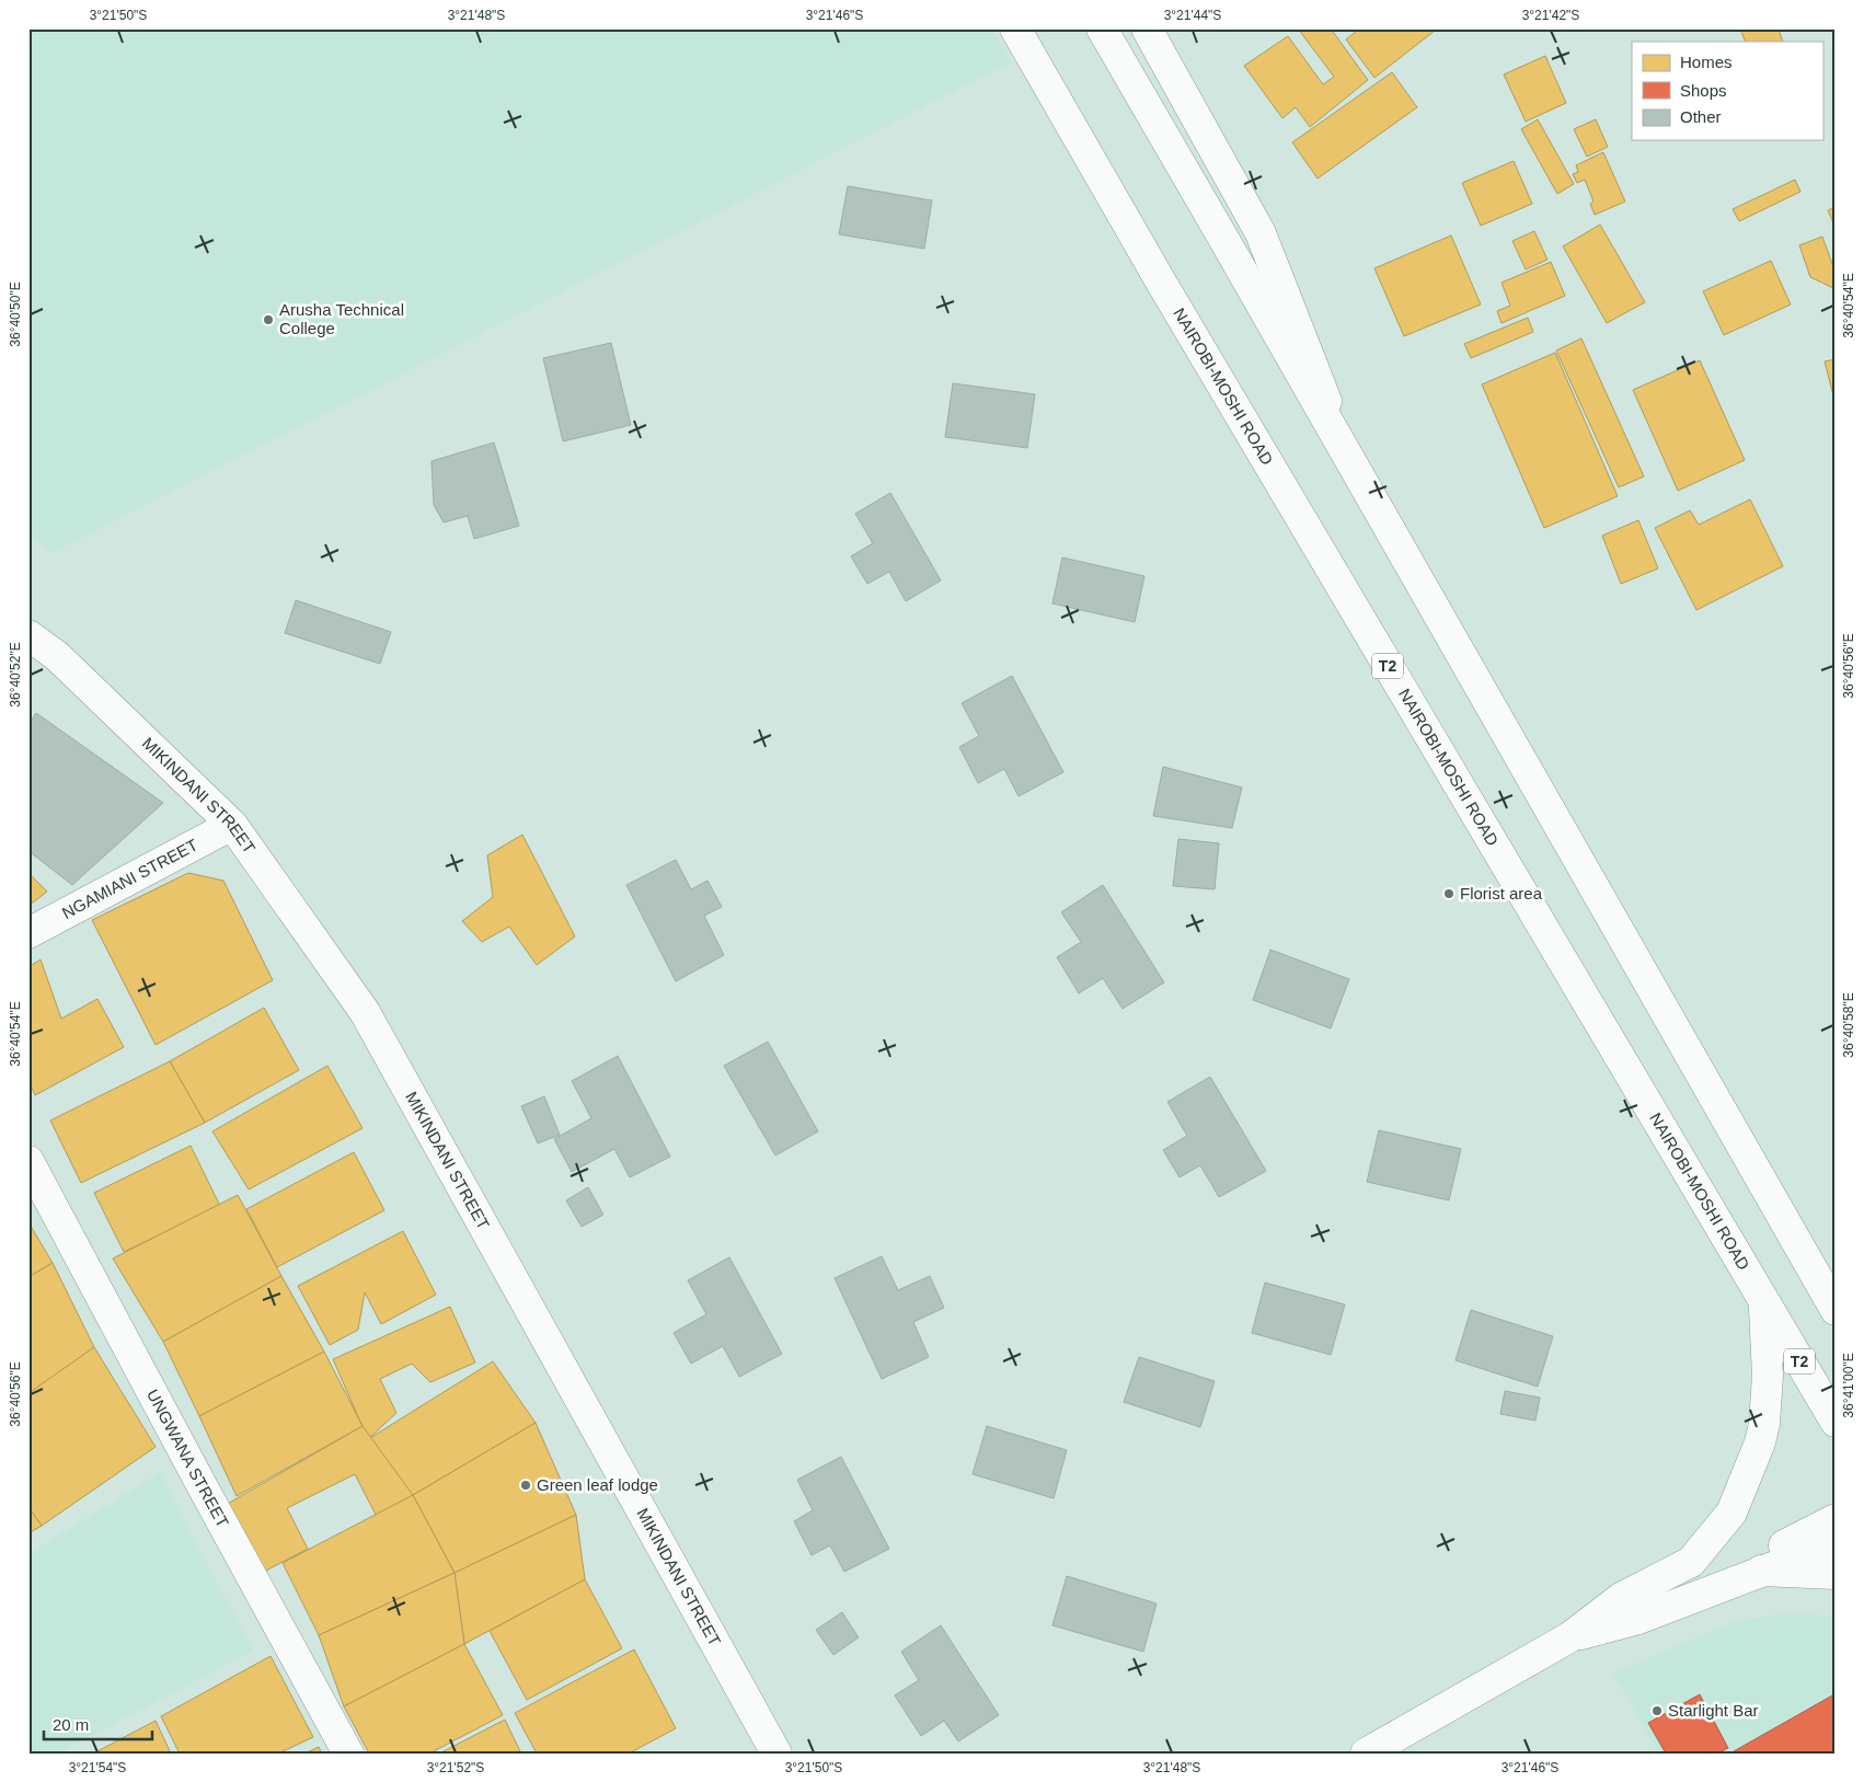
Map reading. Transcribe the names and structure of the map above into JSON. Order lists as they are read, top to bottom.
{
  "streets": {
    "main road": [
      "NAIROBI-MOSHI ROAD",
      "T2",
      "MIKINDANI STREET",
      "NGAMIANI STREET",
      "UNGWANA STREET"
    ]
  },
  "crossings": [
    ["MIKINDANI STREET", "NGAMIANI STREET"]
  ],
  "places": [
    "Arusha Technical College",
    "Florist area",
    "Green leaf lodge",
    "Starlight Bar"
  ],
  "legend": ["Homes", "Shops", "Other"],
  "scale_bar": "20 m",
  "coordinates": [
    "3°21'50\"S",
    "3°21'48\"S",
    "3°21'46\"S",
    "3°21'44\"S",
    "3°21'42\"S",
    "36°40'54\"E",
    "36°40'50\"E",
    "36°40'56\"E",
    "36°40'52\"E",
    "36°40'58\"E",
    "36°41'00\"E",
    "3°21'54\"S",
    "3°21'52\"S"
  ]
}
